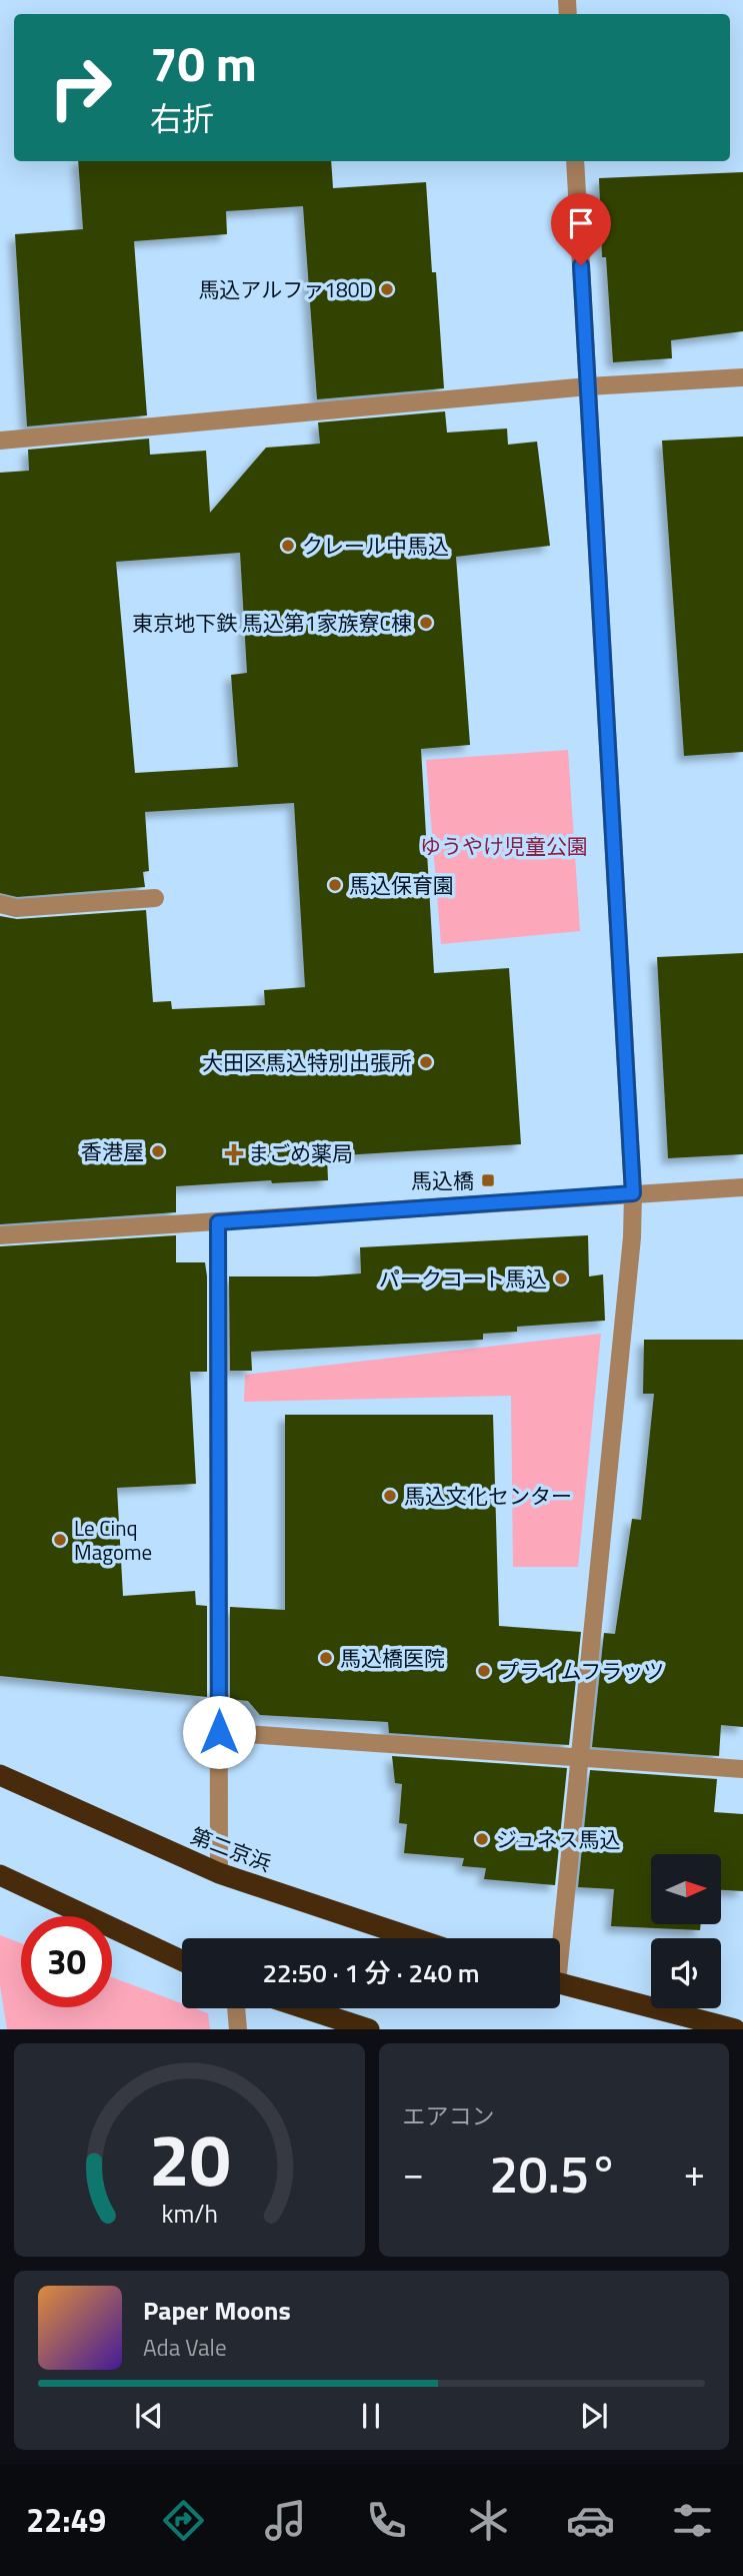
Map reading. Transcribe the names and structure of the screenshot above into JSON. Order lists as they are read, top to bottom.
{
  "streets": {
    "highway": ["第二京浜"]
  },
  "parks": ["ゆうやけ児童公園"],
  "places": {
    "other": [
      "馬込アルファ180D",
      "クレール中馬込",
      "東京地下鉄 馬込第1家族寮C棟",
      "馬込保育園",
      "大田区馬込特別出張所",
      "香港屋",
      "パークコート馬込",
      "馬込文化センター",
      "Le Cinq Magome",
      "馬込橋医院",
      "プライムフラッツ",
      "ジュネス馬込"
    ],
    "health": ["まごめ薬局"],
    "transit": ["馬込橋"]
  },
  "north": "right",
  "page": {
    "turn": ["70 m", "右折"],
    "limit": "30",
    "trip": "22:50 · 1 分 · 240 m",
    "tile": "エアコン",
    "heat": ["−", "20.5°", "+"],
    "song": ["Paper Moons", "Ada Vale"],
    "tabs": "22:49",
    "gauge": ["20", "km/h"]
  }
}
